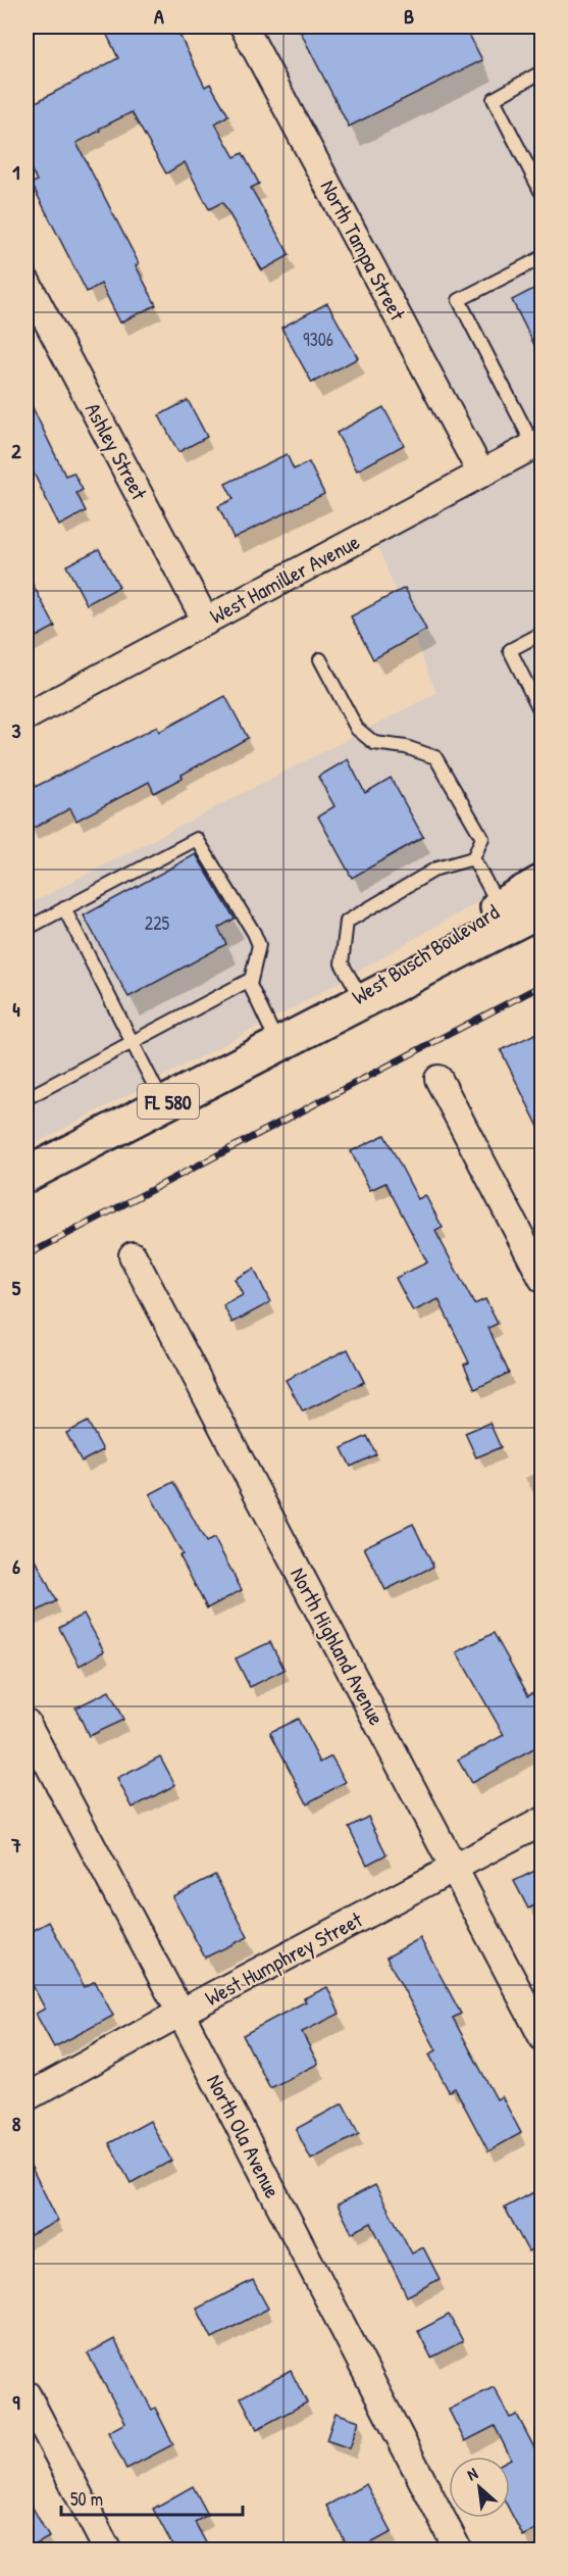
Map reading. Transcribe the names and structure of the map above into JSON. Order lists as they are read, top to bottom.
{
  "streets": {
    "main road": ["West Busch Boulevard", "FL 580"],
    "street": [
      "North Tampa Street",
      "Ashley Street",
      "West Hamiller Avenue",
      "North Highland Avenue",
      "West Humphrey Street",
      "North Ola Avenue"
    ]
  },
  "crossings": [
    ["North Tampa Street", "West Hamiller Avenue"],
    ["Ashley Street", "West Hamiller Avenue"],
    ["North Highland Avenue", "West Humphrey Street"],
    ["West Humphrey Street", "North Ola Avenue"]
  ],
  "house_numbers": ["9306", "225"],
  "scale_bar": "50 m",
  "north": "top left",
  "grid": {
    "columns": ["A", "B"],
    "rows": [
      "1",
      "2",
      "3",
      "4",
      "5",
      "6",
      "7",
      "8",
      "9"
    ]
  }
}
